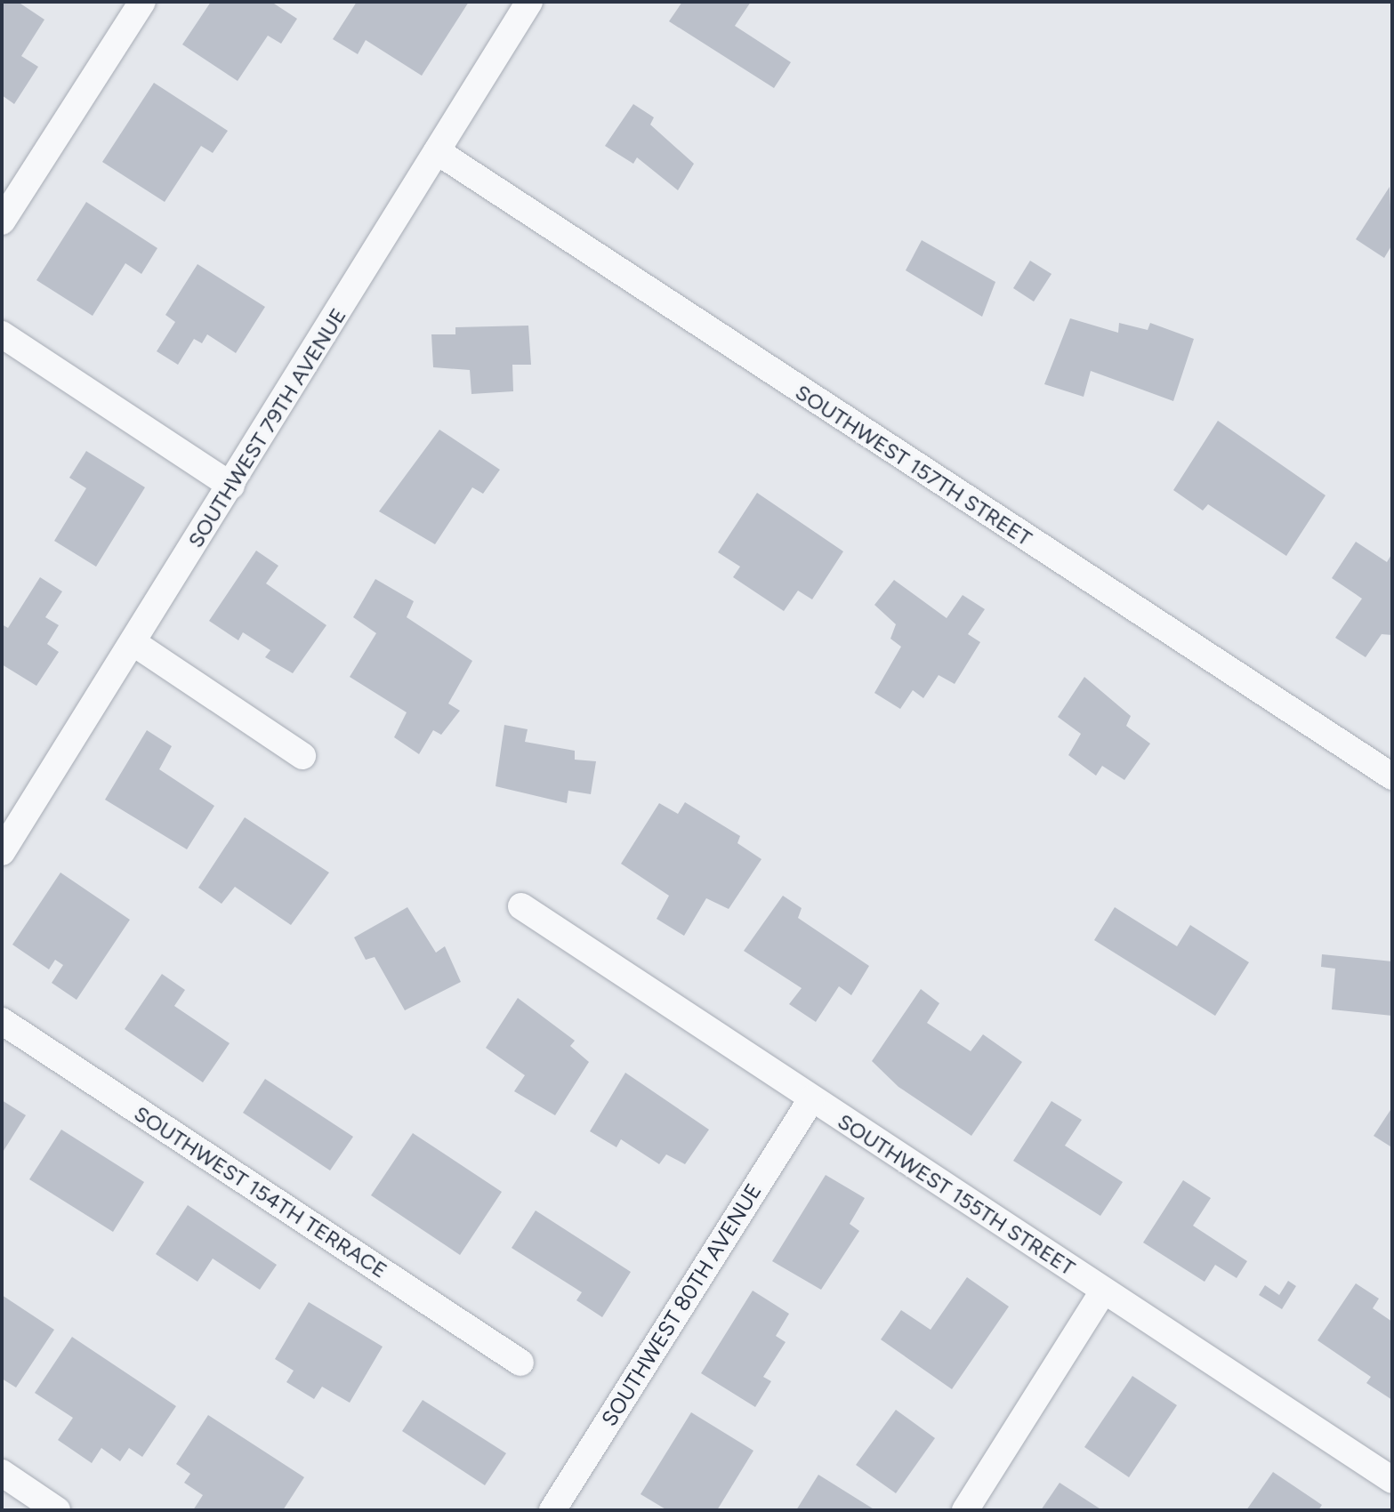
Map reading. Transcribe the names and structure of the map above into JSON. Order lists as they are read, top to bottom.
{
  "streets": {
    "street": [
      "SOUTHWEST 79TH AVENUE",
      "SOUTHWEST 157TH STREET",
      "SOUTHWEST 154TH TERRACE",
      "SOUTHWEST 155TH STREET",
      "SOUTHWEST 80TH AVENUE"
    ]
  },
  "crossings": [
    ["SOUTHWEST 79TH AVENUE", "SOUTHWEST 157TH STREET"],
    ["SOUTHWEST 155TH STREET", "SOUTHWEST 80TH AVENUE"]
  ]
}
